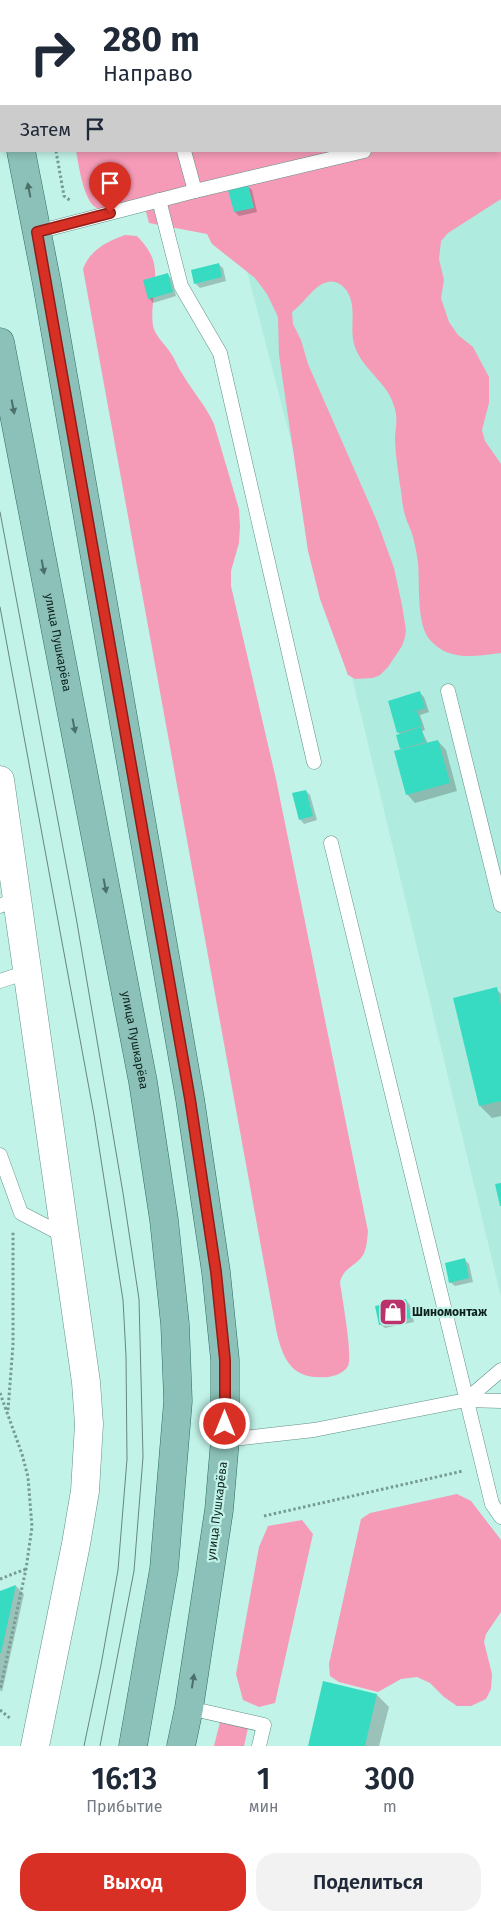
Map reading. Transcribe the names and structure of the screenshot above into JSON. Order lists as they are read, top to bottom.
{
  "streets": {
    "main road": ["улица Пушкарёва"]
  },
  "places": {
    "shop": ["Шиномонтаж"]
  },
  "page": {
    "turn": ["280 m", "Направо"],
    "then": "Затем",
    "eta": [
      "16:13",
      "Прибытие",
      "1",
      "мин",
      "300",
      "m"
    ],
    "buttons": ["Выход", "Поделиться"]
  }
}
